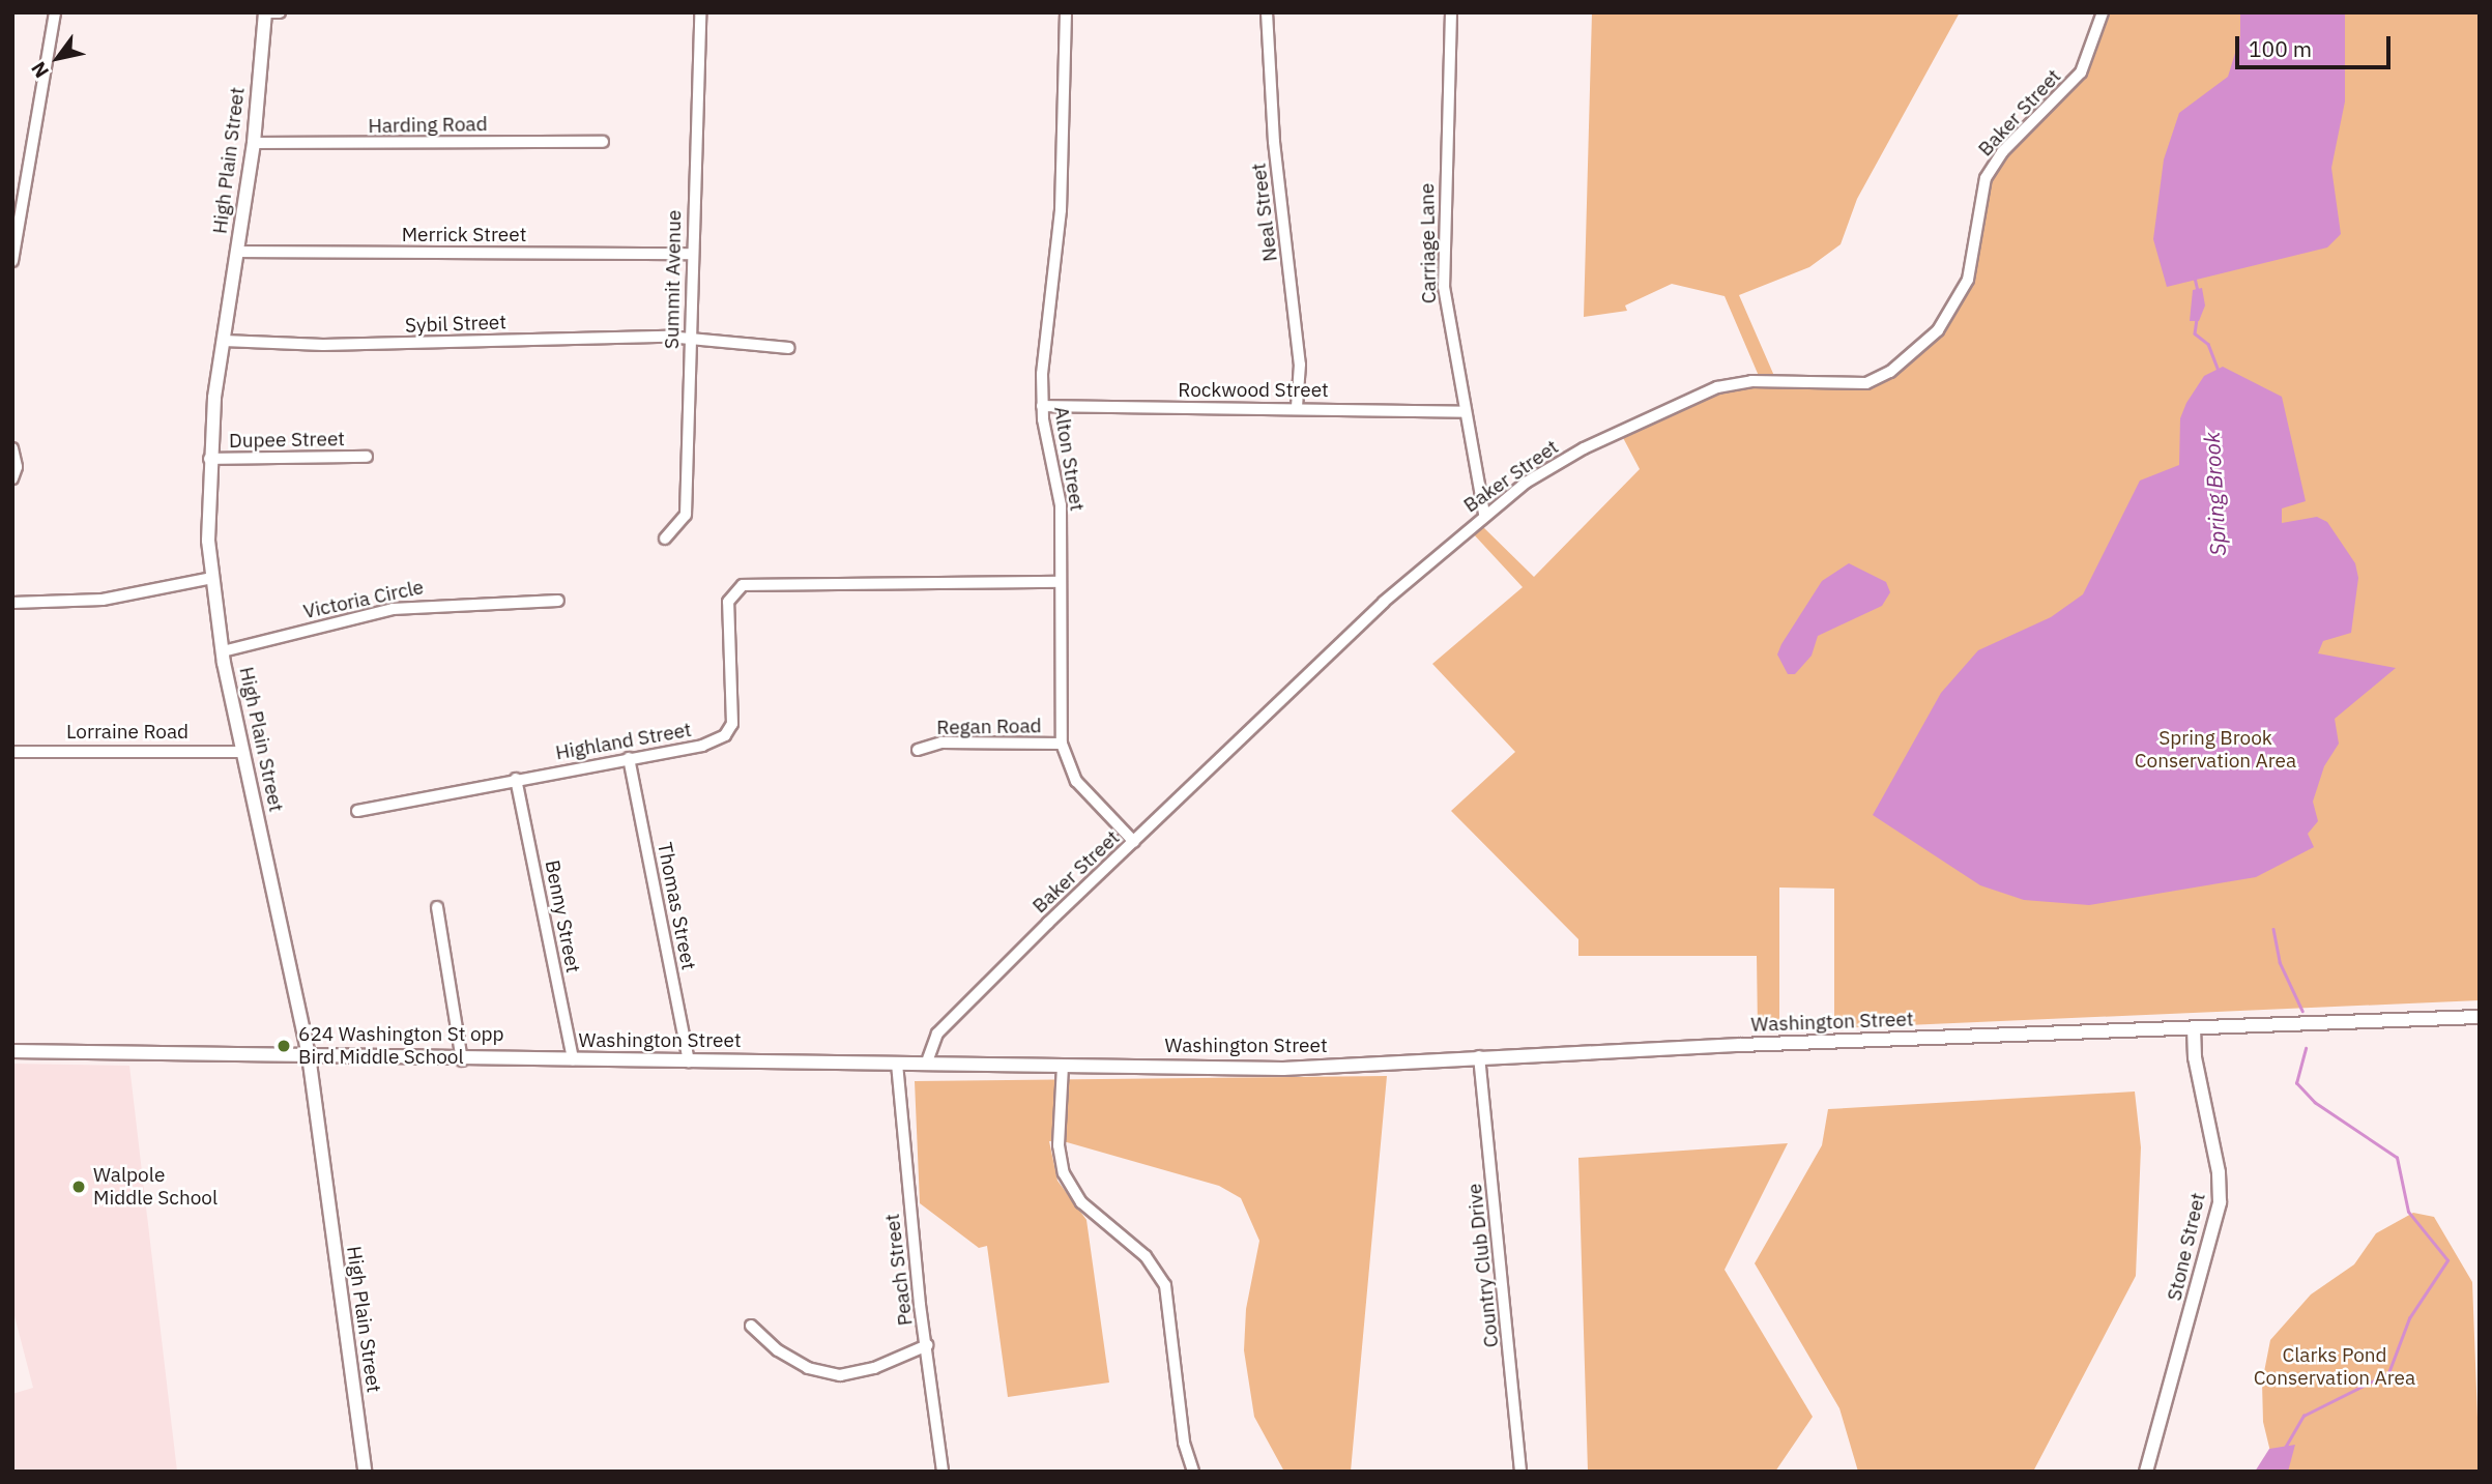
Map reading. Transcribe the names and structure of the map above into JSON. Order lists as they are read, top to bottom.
{
  "streets": {
    "main road": ["High Plain Street", "Washington Street", "Stone Street"],
    "street": [
      "Baker Street",
      "Harding Road",
      "Neal Street",
      "Merrick Street",
      "Carriage Lane",
      "Summit Avenue",
      "Sybil Street",
      "Rockwood Street",
      "Dupee Street",
      "Alton Street",
      "Victoria Circle",
      "Regan Road",
      "Lorraine Road",
      "Highland Street",
      "Thomas Street",
      "Benny Street",
      "Country Club Drive",
      "Peach Street"
    ]
  },
  "crossings": [
    ["Baker Street", "Carriage Lane"],
    ["Baker Street", "Alton Street"],
    ["Baker Street", "Washington Street"],
    ["Harding Road", "High Plain Street"],
    ["High Plain Street", "Merrick Street"],
    ["High Plain Street", "Sybil Street"],
    ["High Plain Street", "Dupee Street"],
    ["High Plain Street", "Victoria Circle"],
    ["High Plain Street", "Lorraine Road"],
    ["High Plain Street", "Washington Street"],
    ["Neal Street", "Rockwood Street"],
    ["Merrick Street", "Summit Avenue"],
    ["Carriage Lane", "Rockwood Street"],
    ["Summit Avenue", "Sybil Street"],
    ["Rockwood Street", "Alton Street"],
    ["Alton Street", "Regan Road"],
    ["Alton Street", "Highland Street"],
    ["Highland Street", "Thomas Street"],
    ["Highland Street", "Benny Street"],
    ["Thomas Street", "Washington Street"],
    ["Benny Street", "Washington Street"],
    ["Washington Street", "Stone Street"],
    ["Washington Street", "Country Club Drive"],
    ["Washington Street", "Peach Street"]
  ],
  "water": ["Spring Brook"],
  "parks": ["Spring Brook Conservation Area", "Clarks Pond Conservation Area"],
  "places": ["624 Washington St opp Bird Middle School", "Walpole Middle School"],
  "scale_bar": "100 m",
  "north": "bottom left"
}
